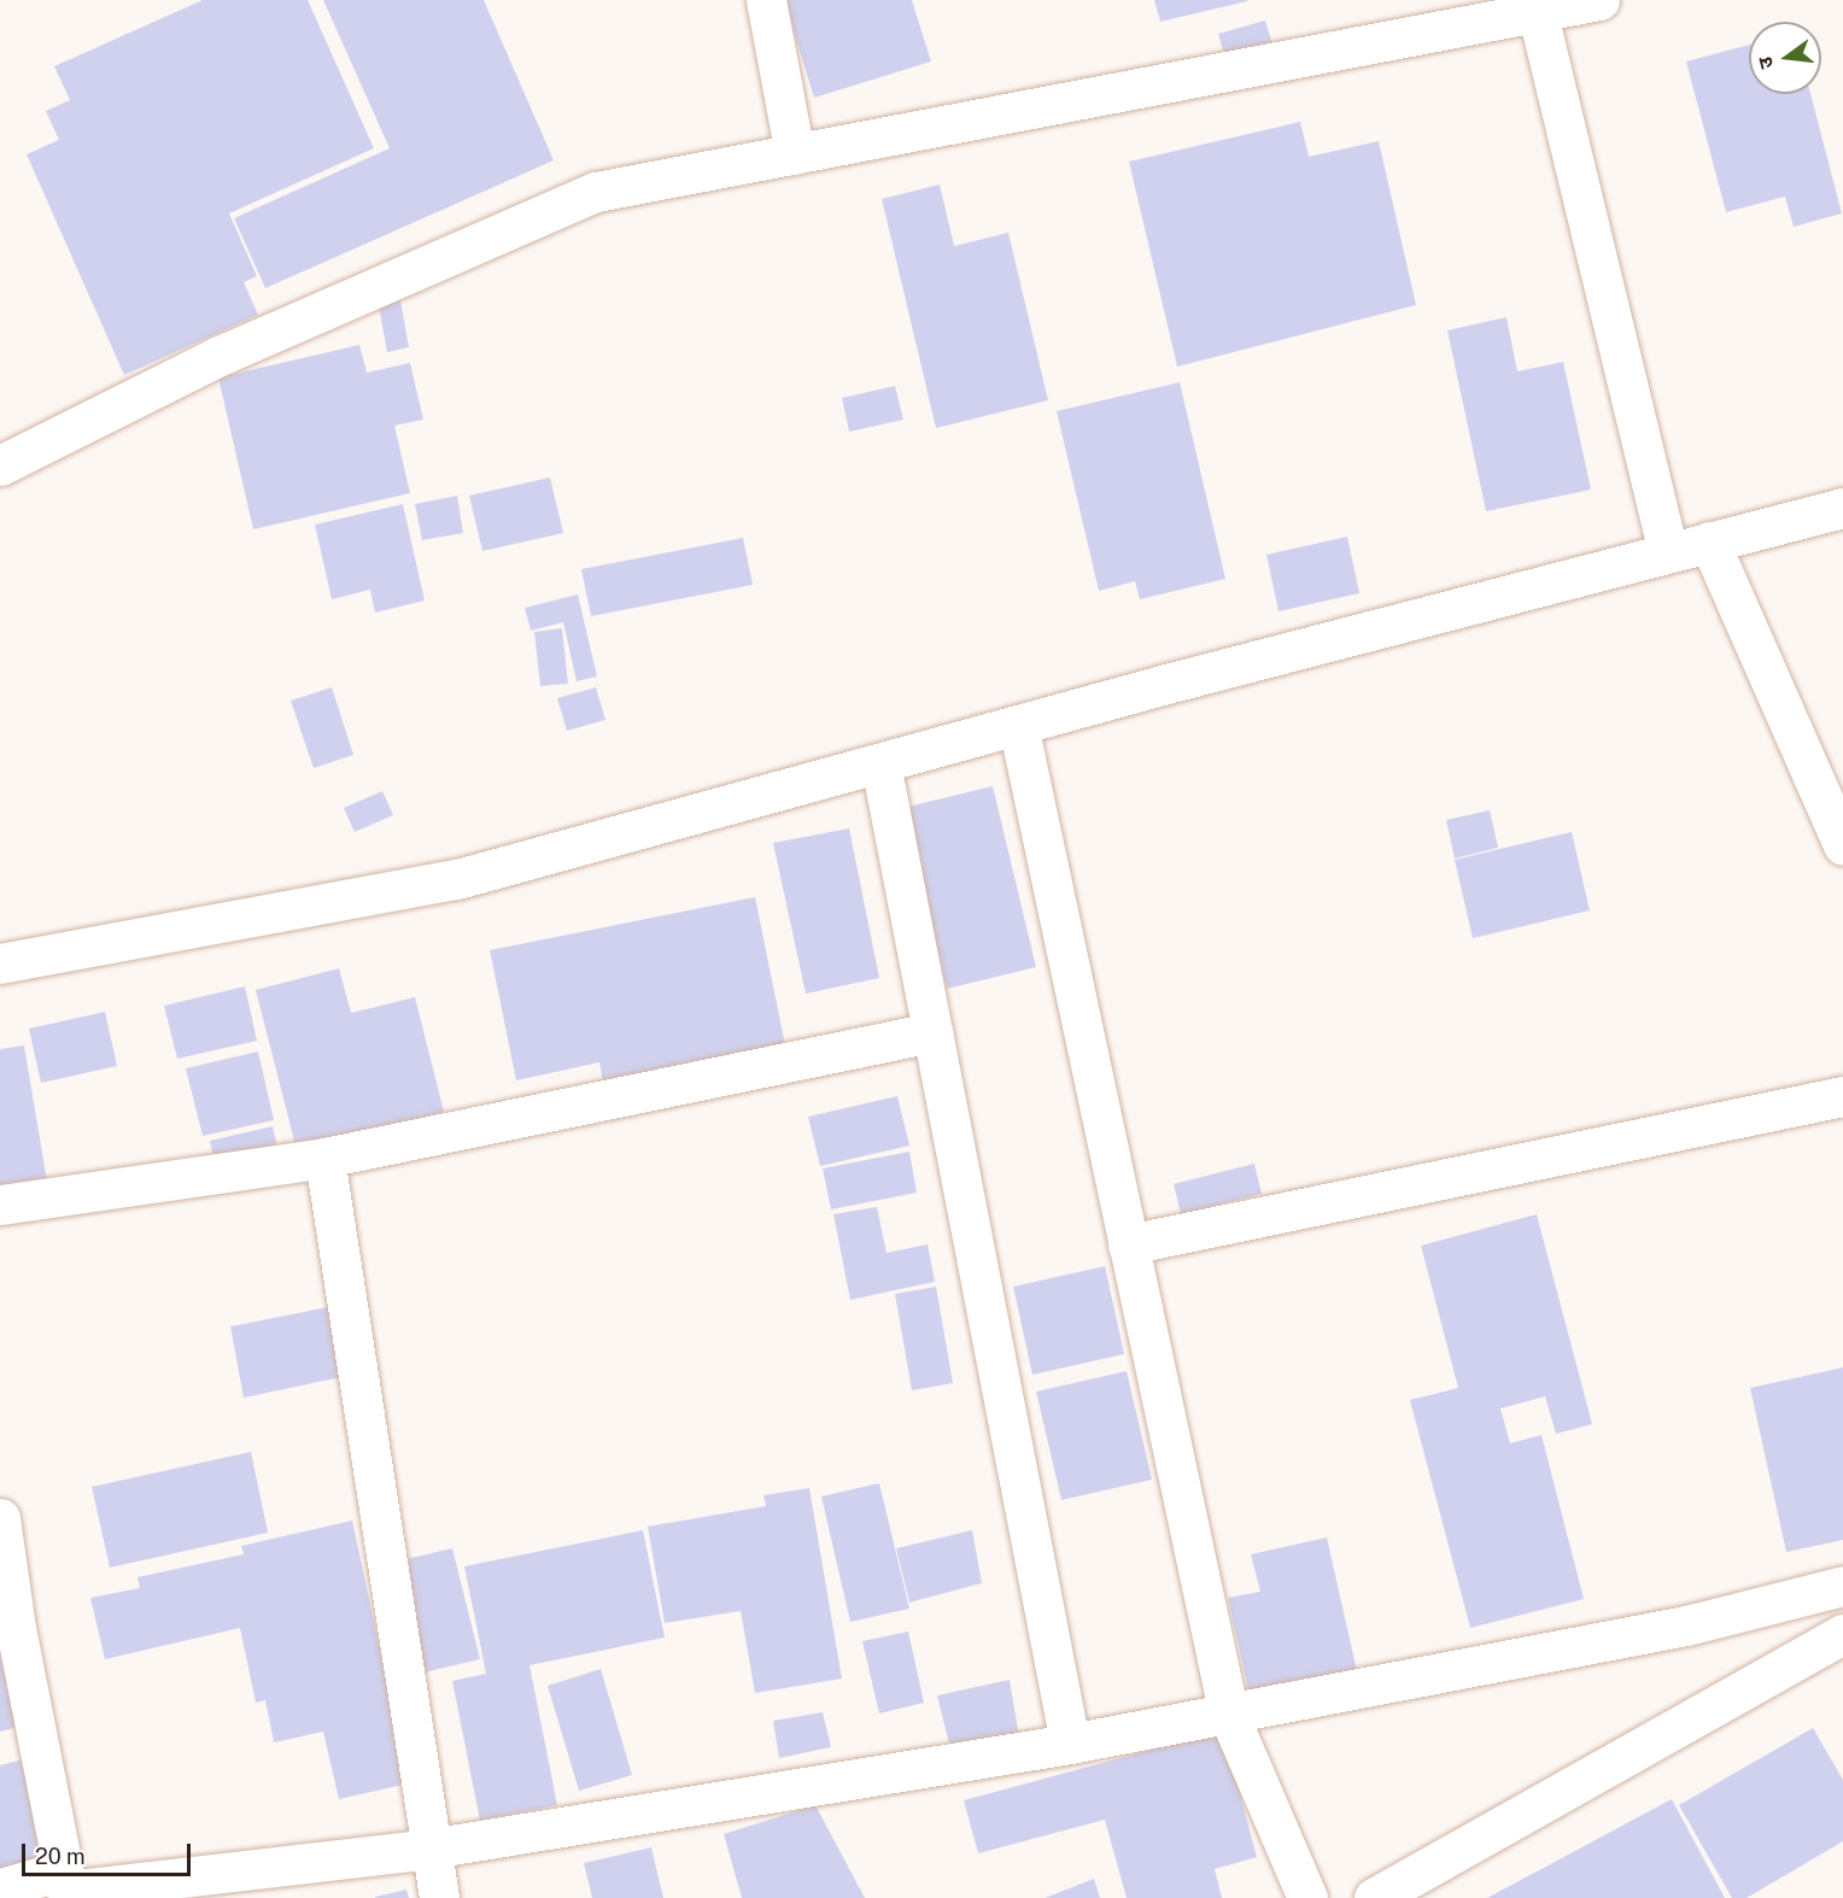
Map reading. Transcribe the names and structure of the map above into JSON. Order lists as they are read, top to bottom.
{
  "scale_bar": "20 m",
  "north": "left"
}
